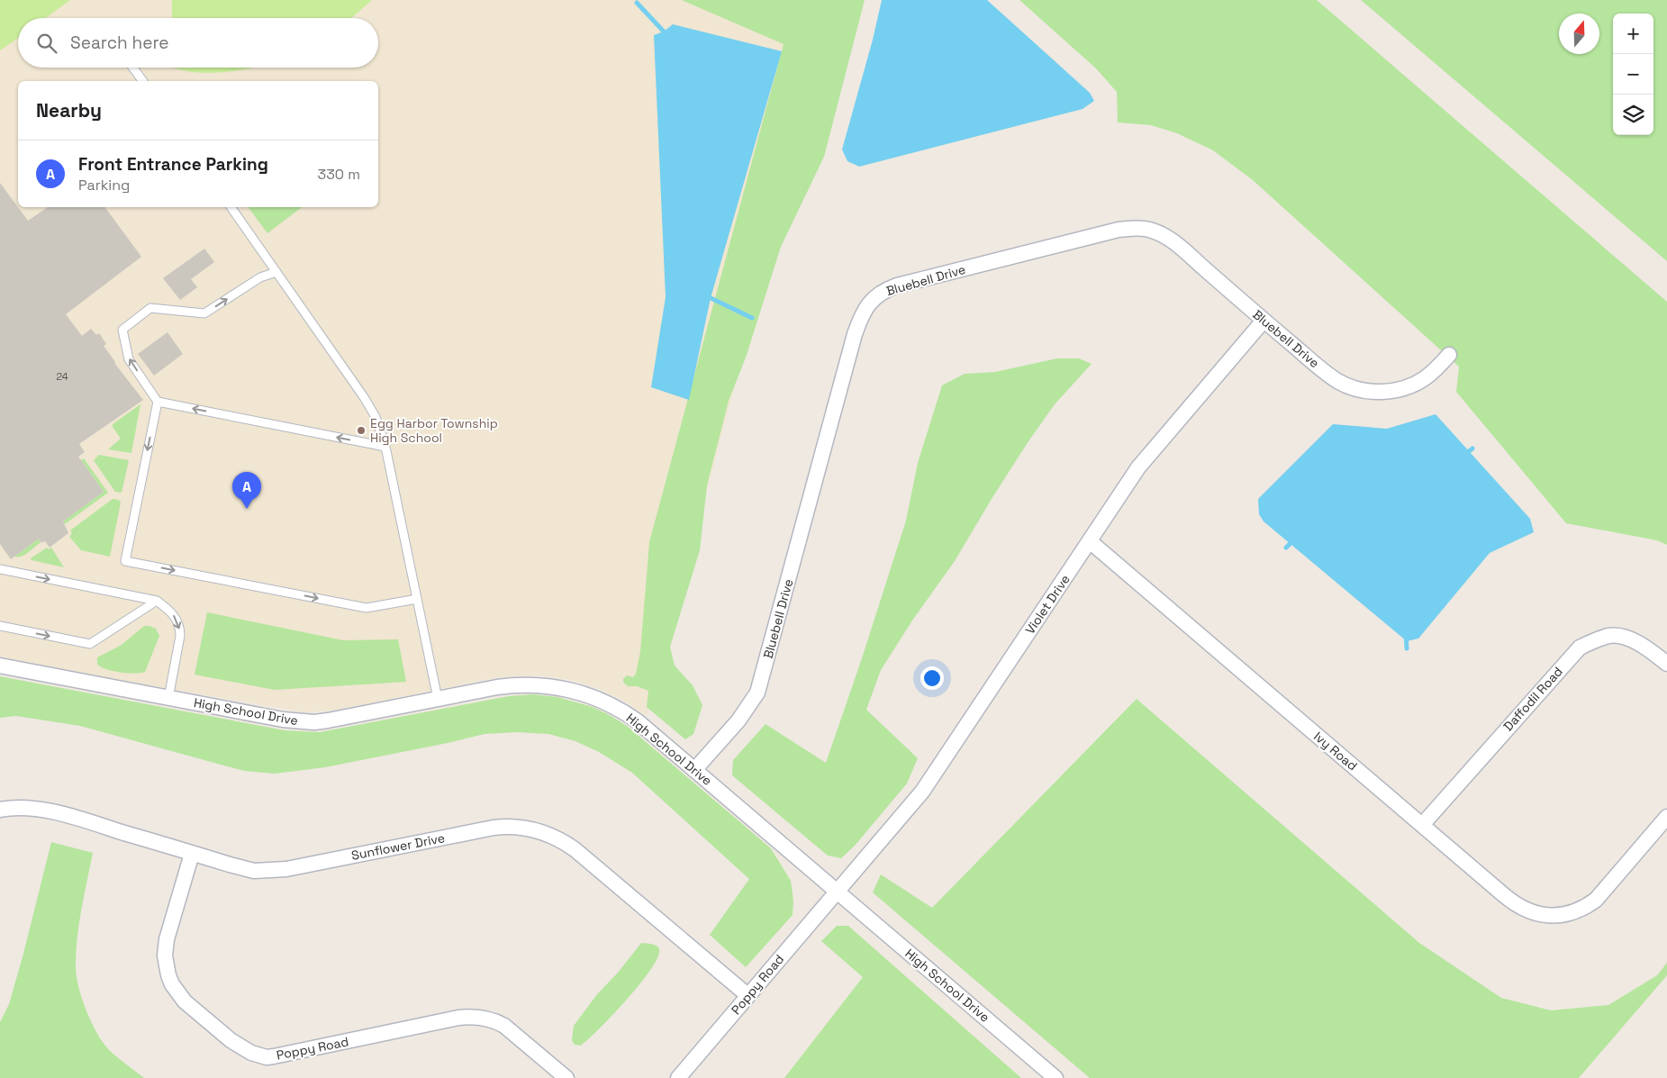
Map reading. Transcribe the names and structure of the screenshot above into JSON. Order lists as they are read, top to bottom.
{
  "streets": {
    "street": [
      "Bluebell Drive",
      "Violet Drive",
      "Daffodil Road",
      "High School Drive",
      "Ivy Road",
      "Sunflower Drive",
      "Poppy Road"
    ]
  },
  "crossings": [
    ["Bluebell Drive", "Violet Drive"],
    ["Bluebell Drive", "High School Drive"],
    ["Violet Drive", "High School Drive"],
    ["Violet Drive", "Ivy Road"],
    ["Violet Drive", "Poppy Road"],
    ["Daffodil Road", "Ivy Road"],
    ["High School Drive", "Poppy Road"],
    ["Sunflower Drive", "Poppy Road"]
  ],
  "places": ["Egg Harbor Township High School"],
  "house_numbers": ["24"],
  "north": "top",
  "page": {
    "map_buttons": ["+", "−"],
    "search": "Search here",
    "heading": "Nearby",
    "list": [
      {
        "mark": "A",
        "name": "Front Entrance Parking",
        "note": "Parking",
        "value": "330 m"
      }
    ],
    "pins": "A"
  }
}
